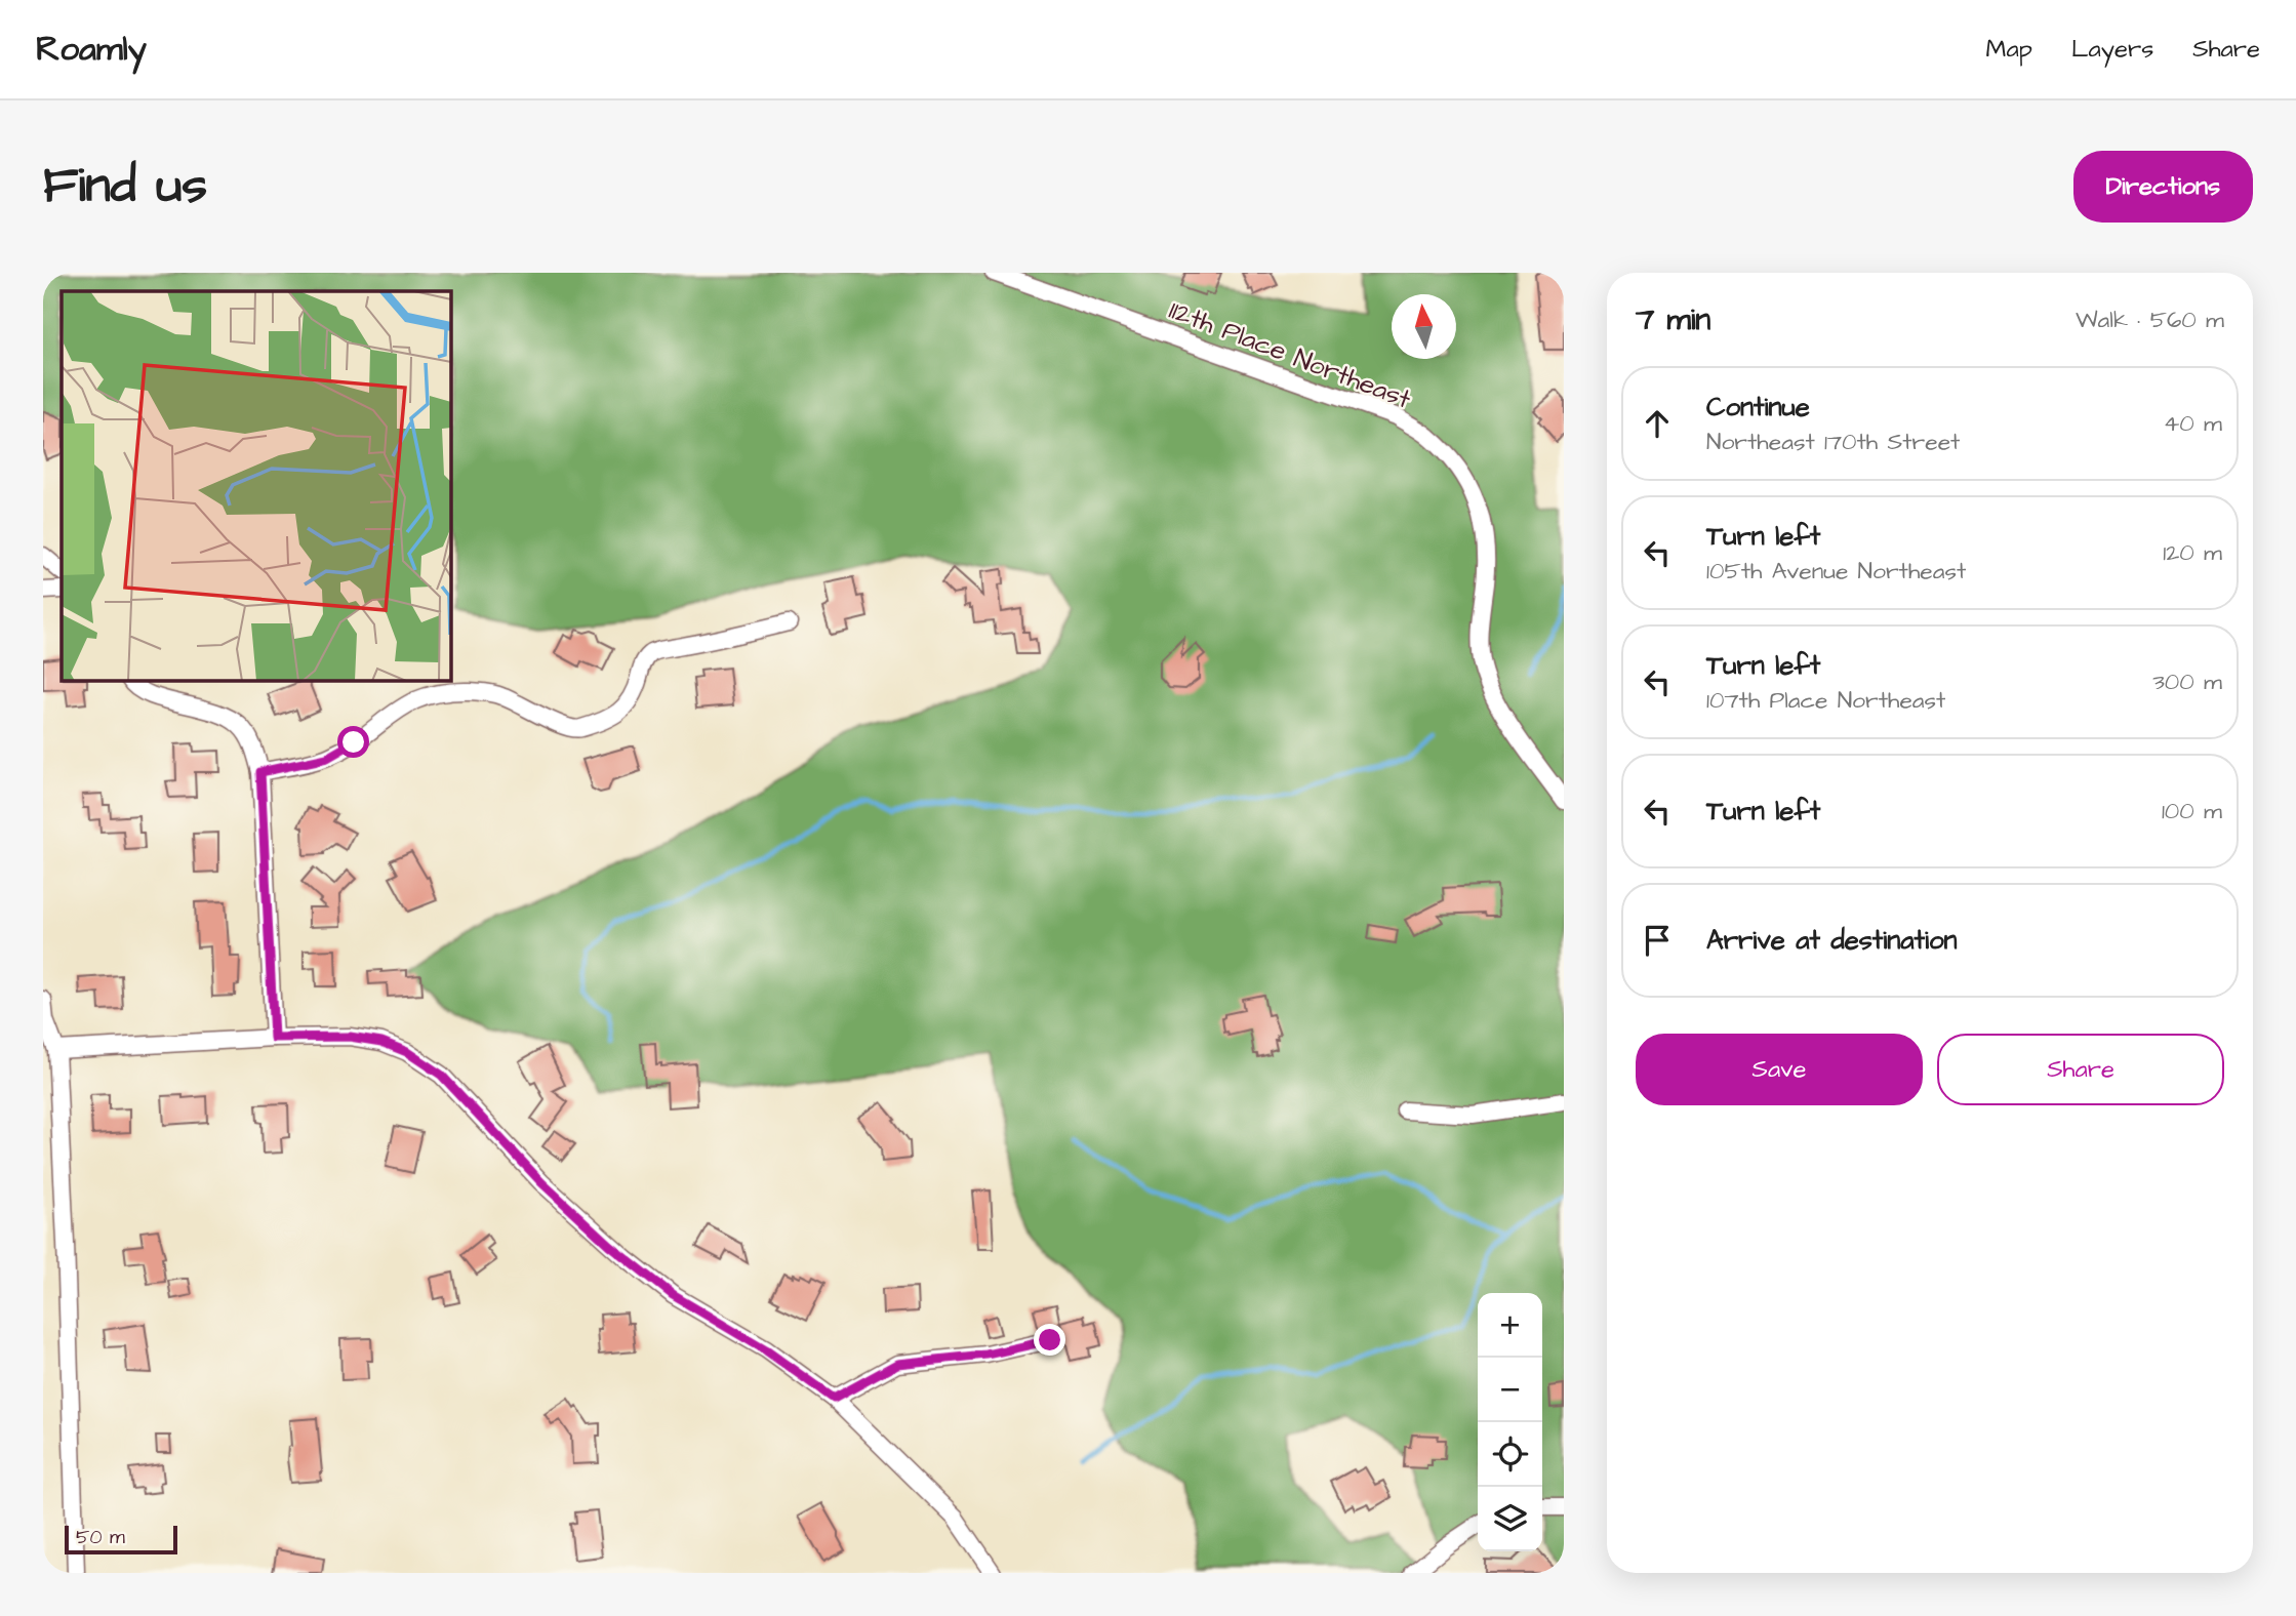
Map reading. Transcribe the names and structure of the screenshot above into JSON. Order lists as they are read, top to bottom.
{
  "streets": {
    "street": ["112th Place Northeast"]
  },
  "scale_bar": "50 m",
  "north": "top",
  "page": {
    "header": "Roamly",
    "nav": ["Map", "Layers", "Share"],
    "buttons": [
      "Directions",
      ["Save", "Share"]
    ],
    "title": "Find us",
    "heading": ["7 min", "Walk · 560 m"],
    "list": [
      ["Continue", "Northeast 170th Street", "40 m"],
      ["Turn left", "105th Avenue Northeast", "120 m"],
      ["Turn left", "107th Place Northeast", "300 m"],
      ["Turn left", "100 m"],
      "Arrive at destination"
    ],
    "map_buttons": ["+", "−"],
    "scale": "50 m"
  }
}
